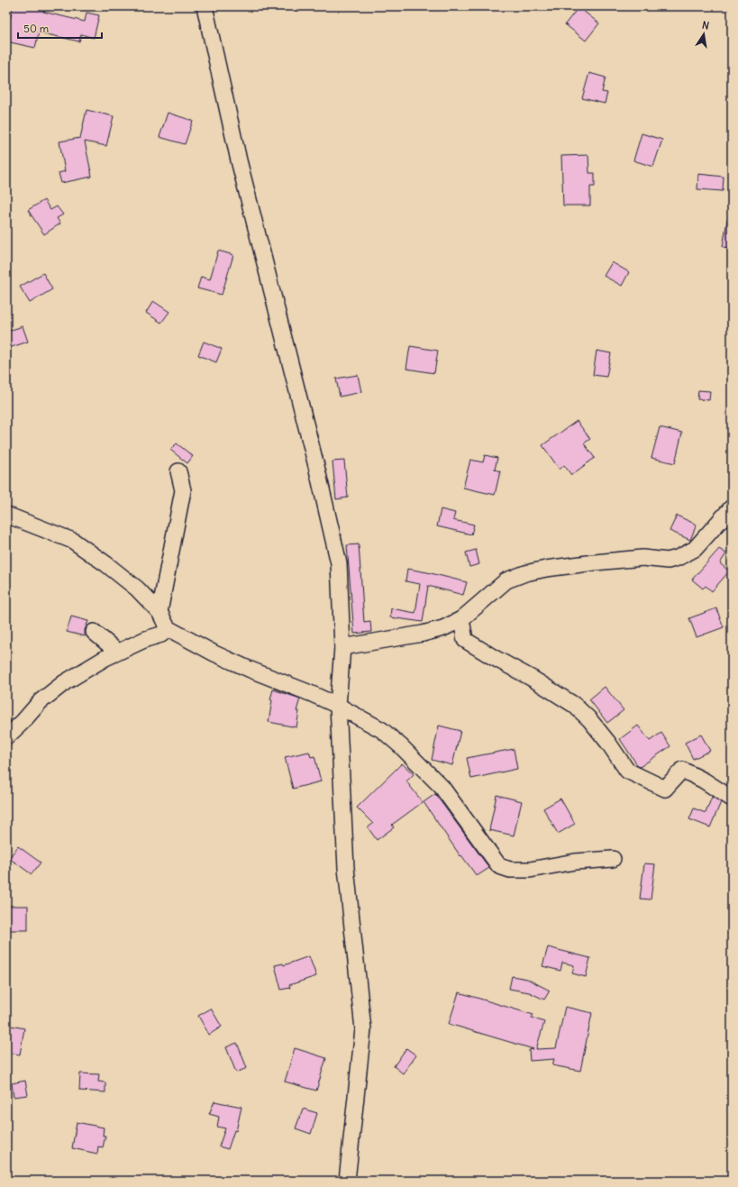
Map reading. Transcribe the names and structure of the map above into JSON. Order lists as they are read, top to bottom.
{
  "scale_bar": "50 m",
  "north": "top"
}
